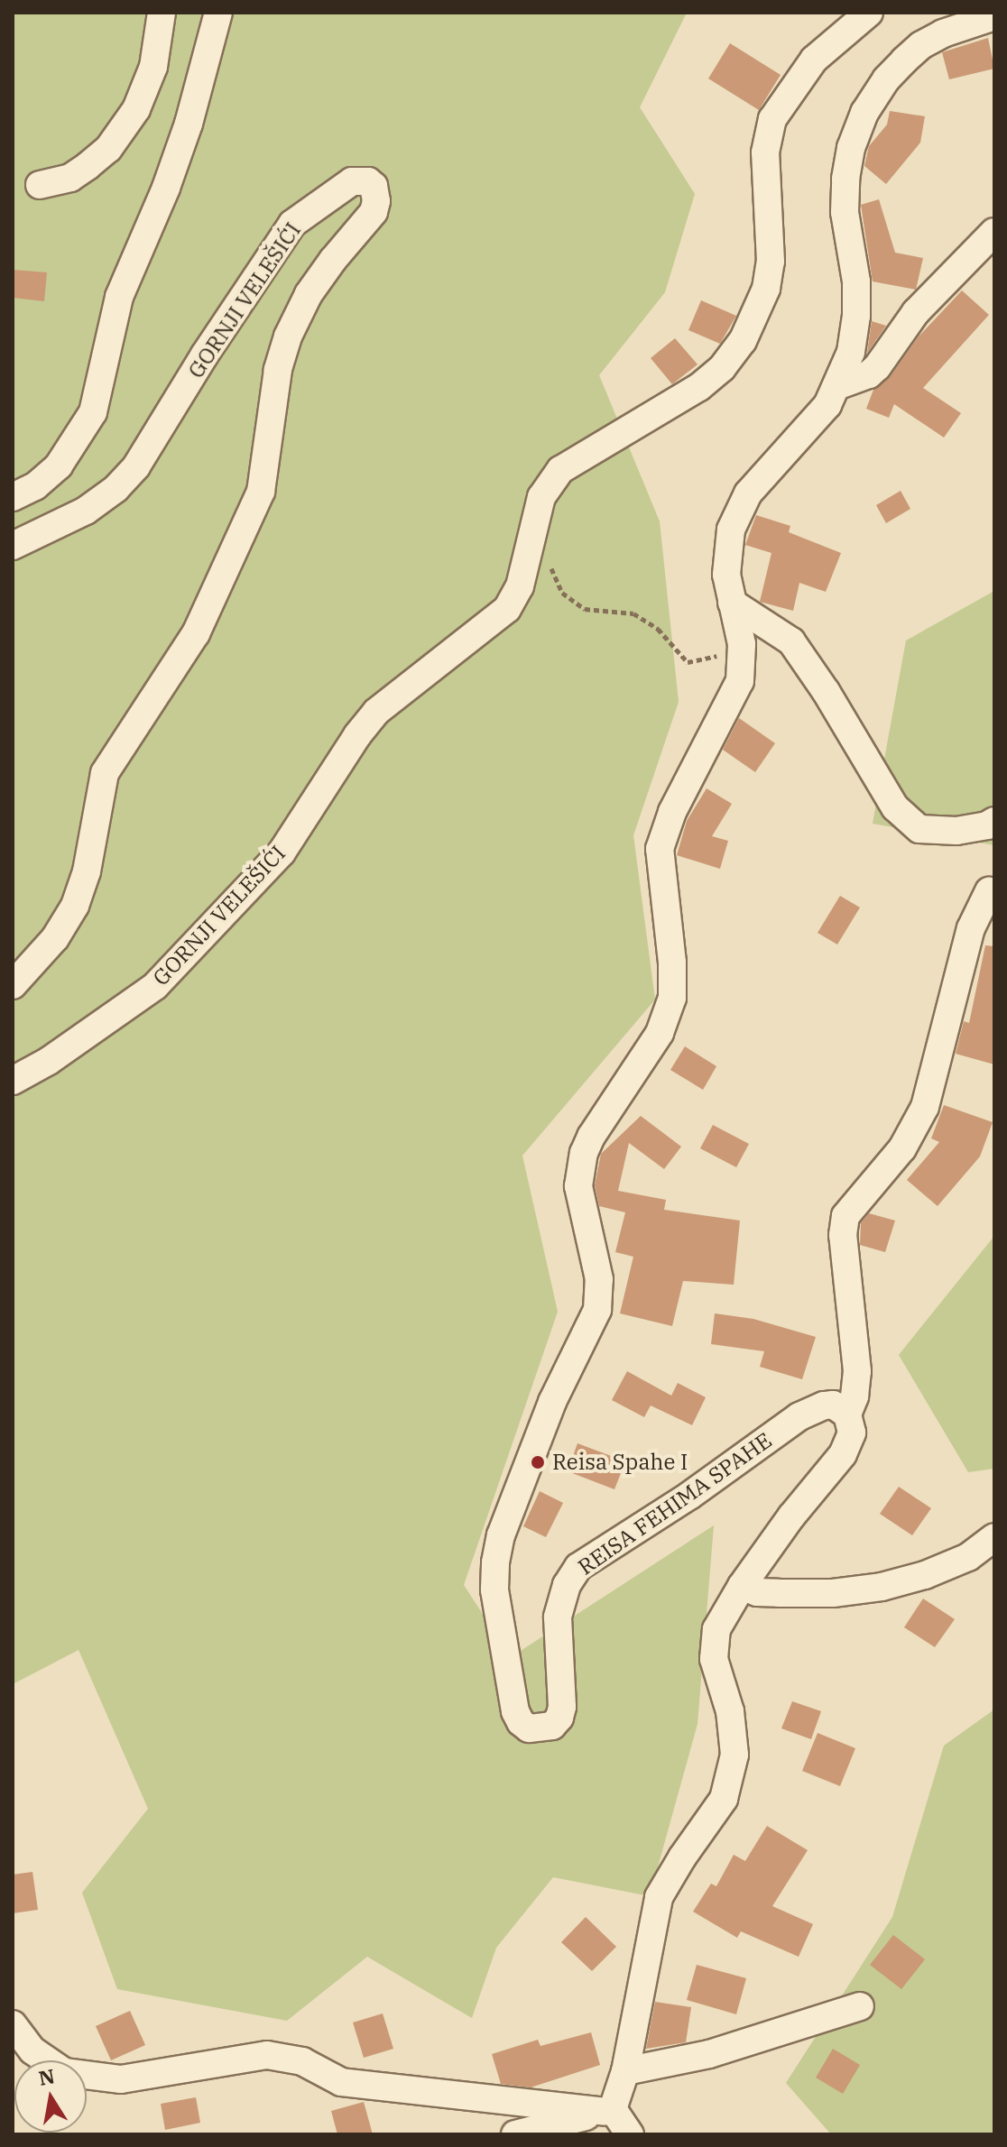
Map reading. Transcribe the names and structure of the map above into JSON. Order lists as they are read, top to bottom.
{
  "streets": {
    "street": ["GORNJI VELEŠIĆI", "REISA FEHIMA SPAHE"]
  },
  "places": ["Reisa Spahe I"],
  "north": "top"
}
